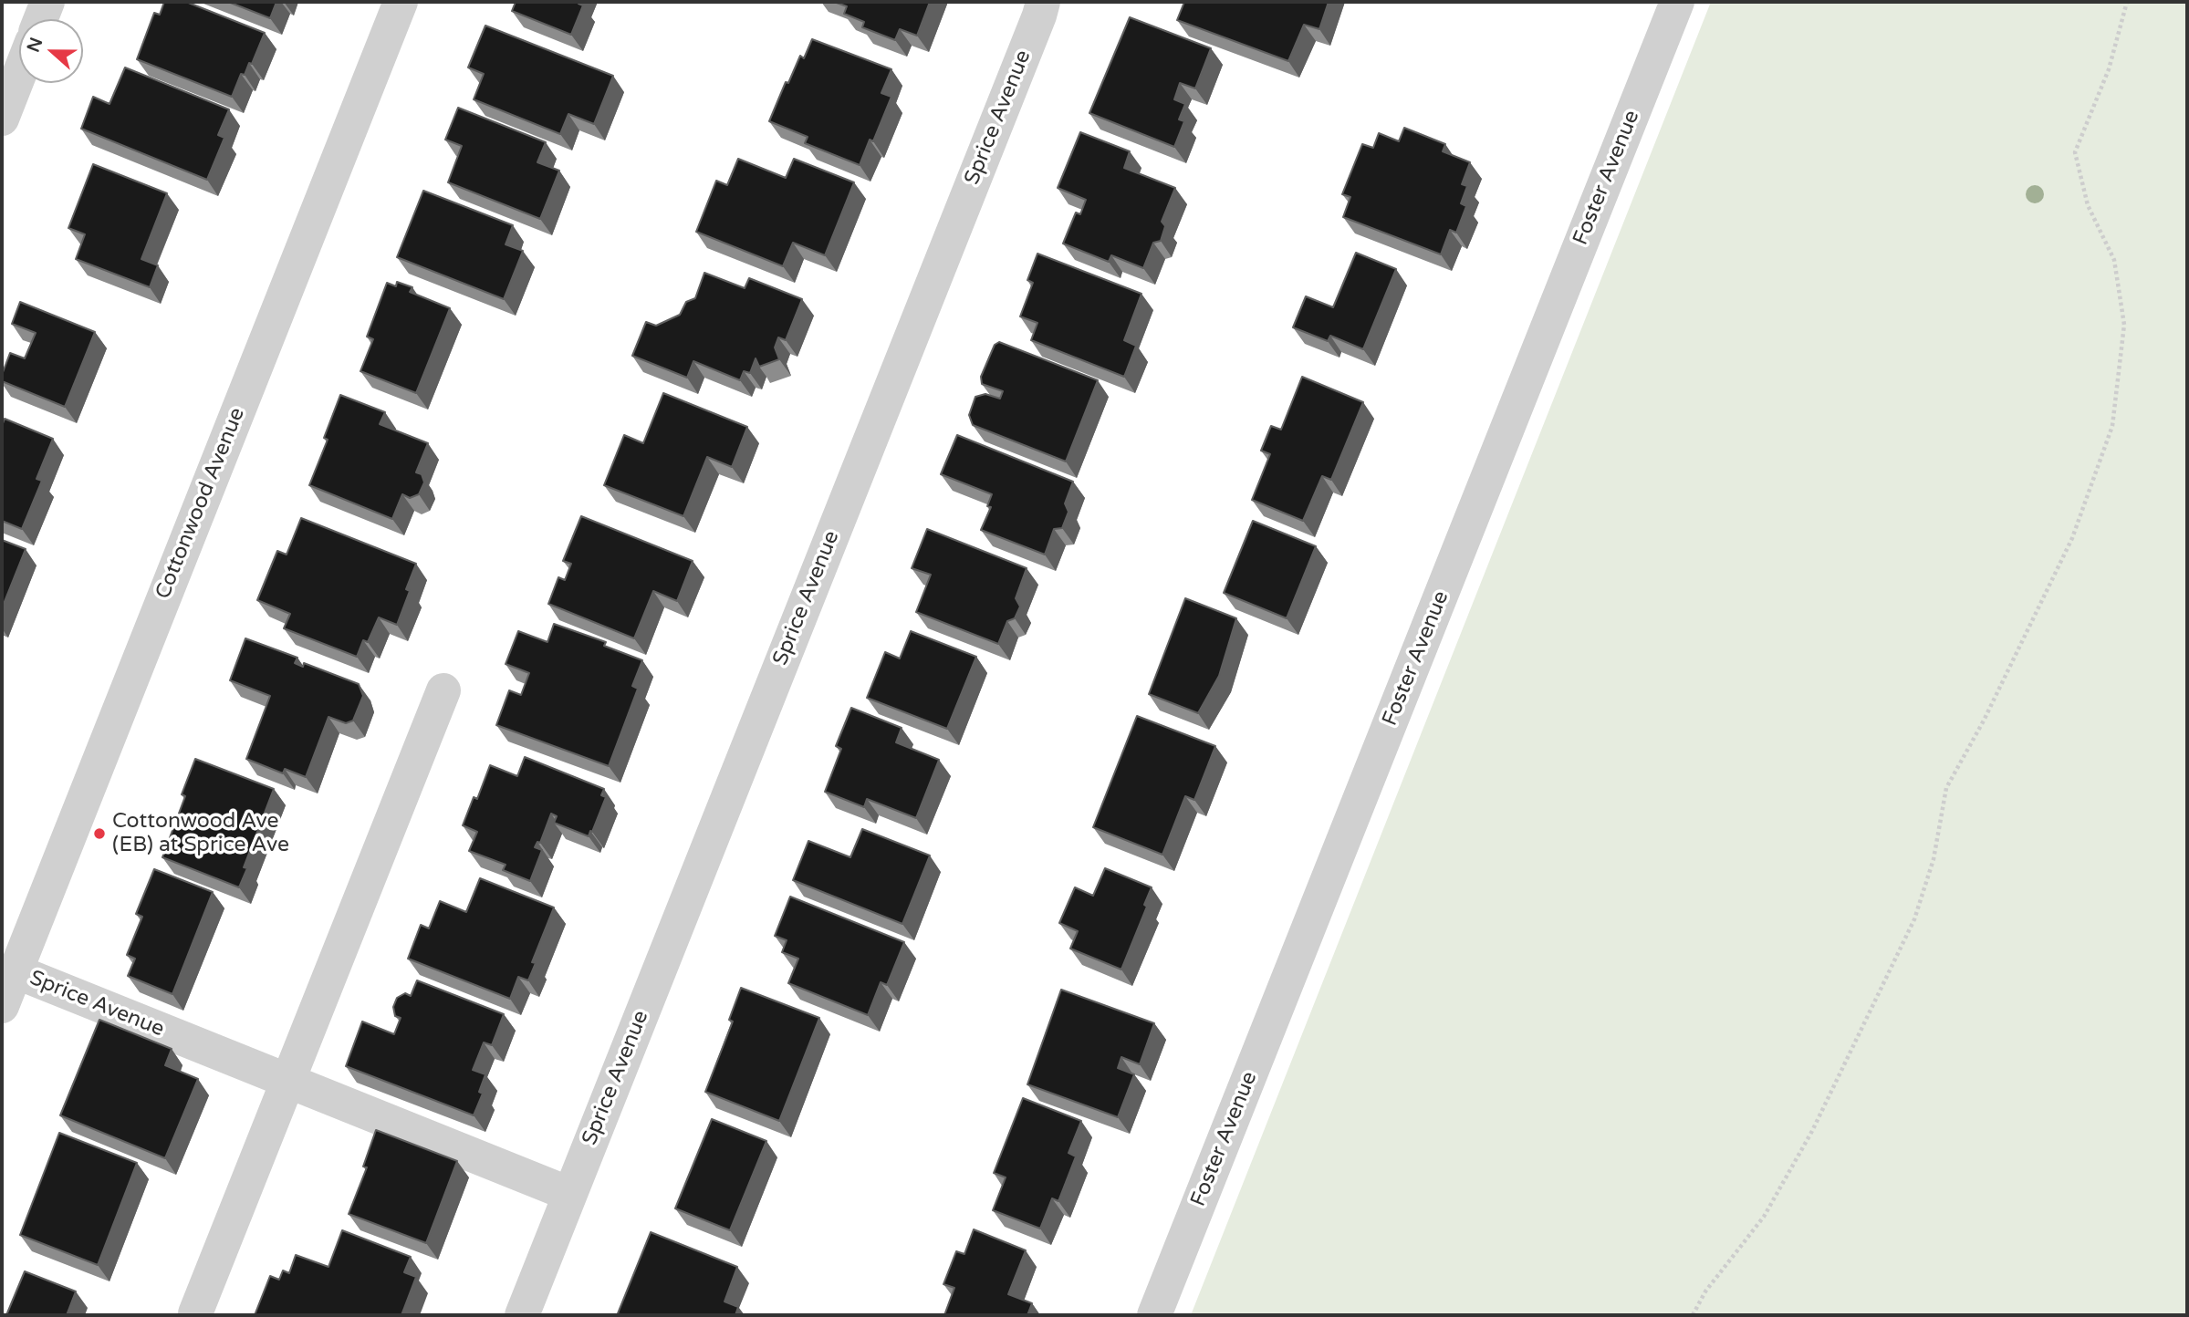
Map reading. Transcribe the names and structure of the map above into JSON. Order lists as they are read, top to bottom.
{
  "streets": {
    "street": ["Sprice Avenue", "Foster Avenue", "Cottonwood Avenue"]
  },
  "crossings": [
    ["Sprice Avenue", "Cottonwood Avenue"]
  ],
  "places": ["Cottonwood Ave (EB) at Sprice Ave"],
  "north": "left"
}
